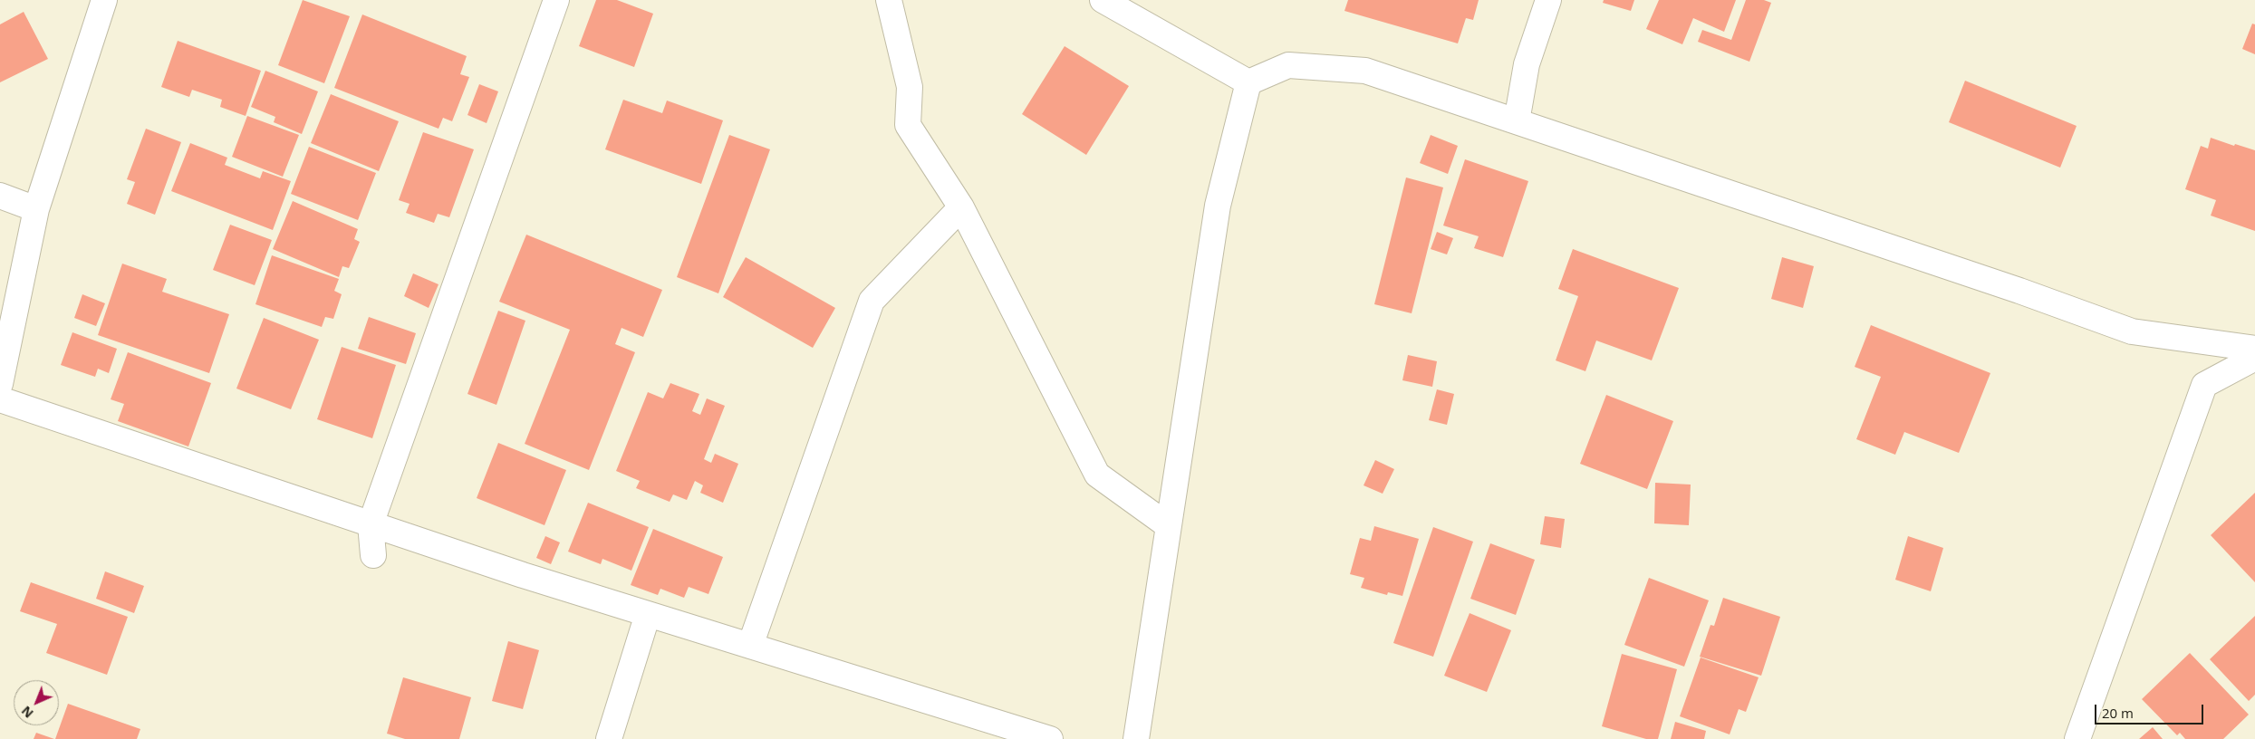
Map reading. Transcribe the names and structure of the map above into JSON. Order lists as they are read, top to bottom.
{
  "scale_bar": "20 m",
  "north": "bottom left"
}
